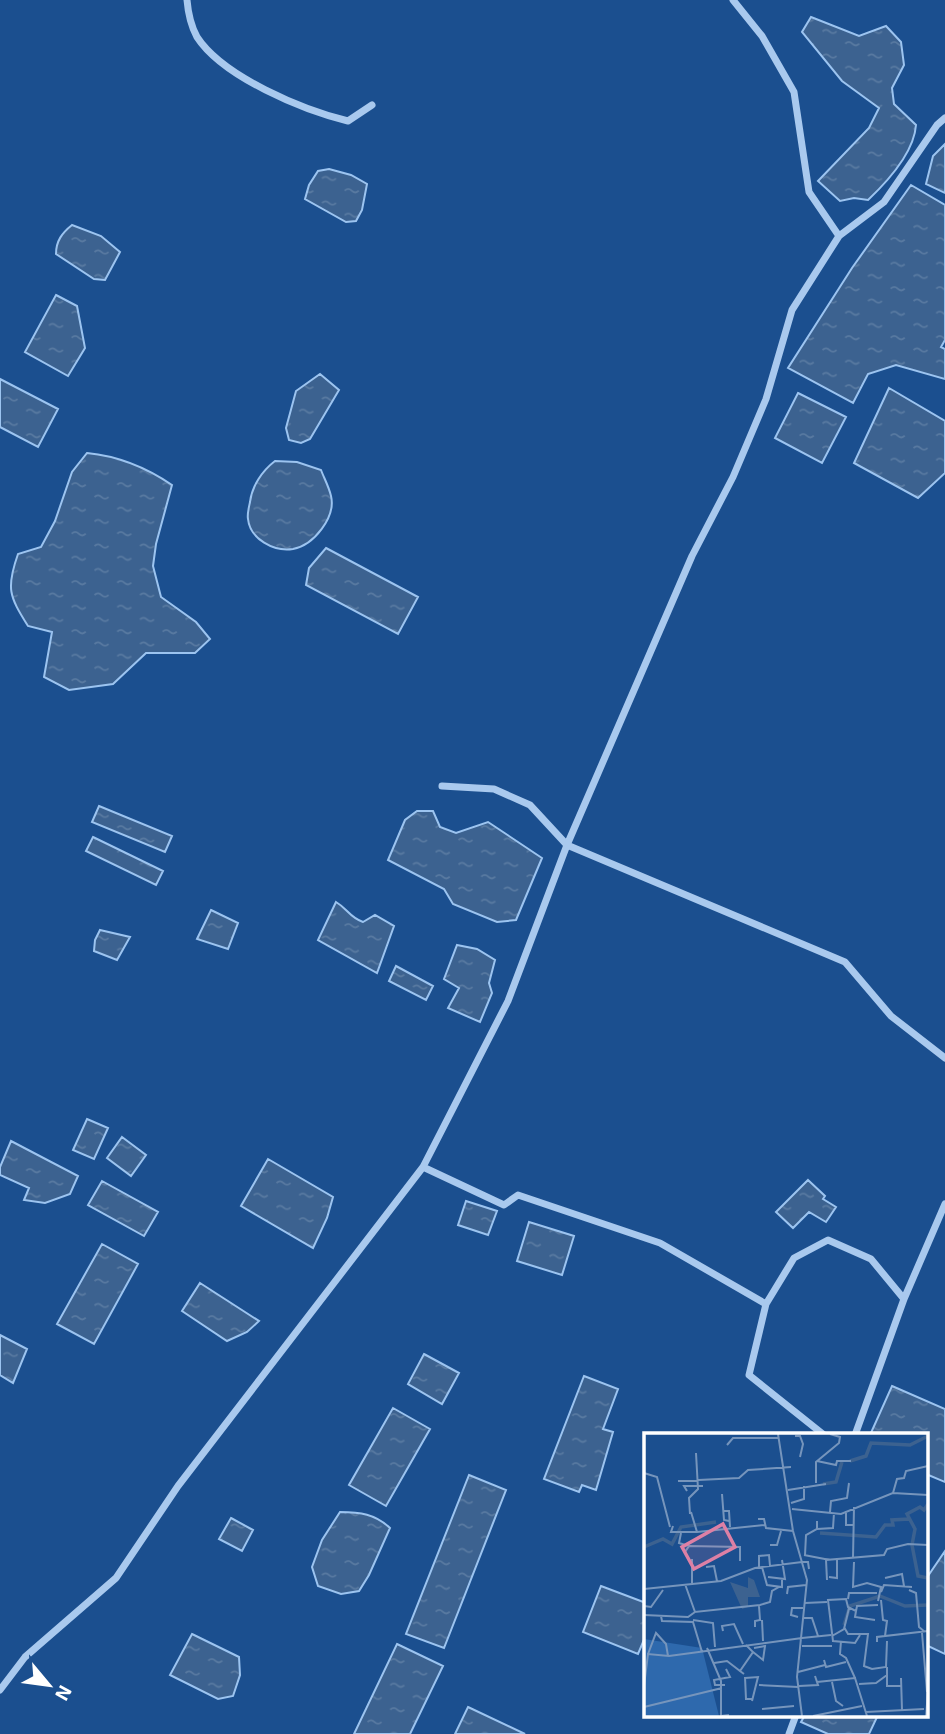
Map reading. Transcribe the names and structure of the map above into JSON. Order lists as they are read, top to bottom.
{
  "north": "bottom right"
}
